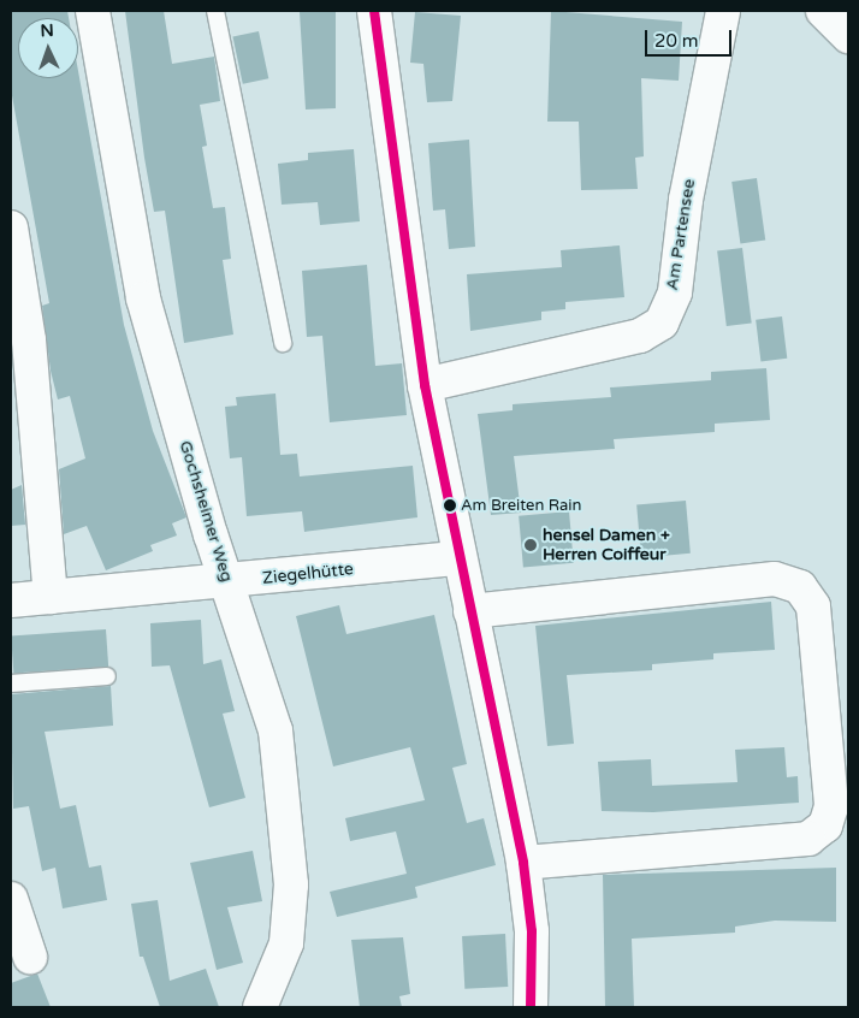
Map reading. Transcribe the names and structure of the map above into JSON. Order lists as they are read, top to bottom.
{
  "streets": {
    "street": ["Am Partensee", "Gochsheimer Weg", "Ziegelhütte"]
  },
  "crossings": [
    ["Gochsheimer Weg", "Ziegelhütte"]
  ],
  "places": ["Am Breiten Rain", "hensel Damen + Herren Coiffeur"],
  "scale_bar": "20 m",
  "north": "top"
}
